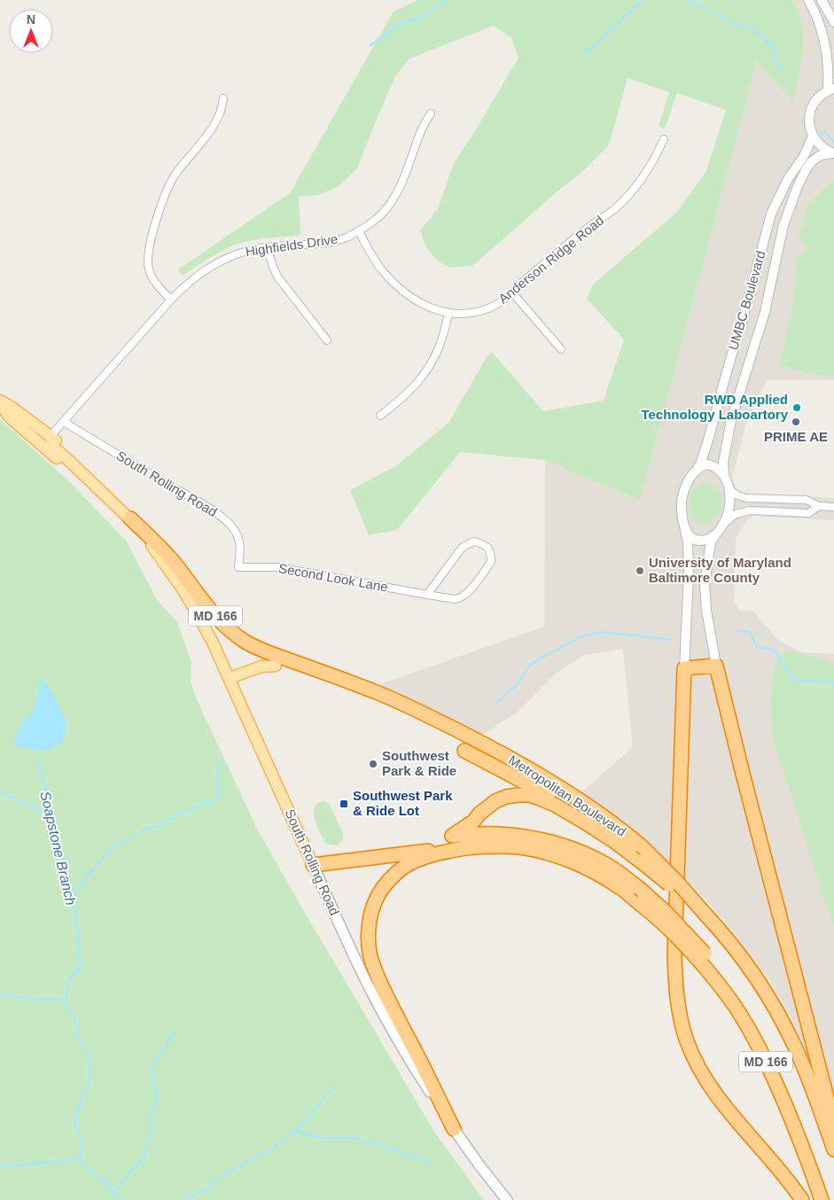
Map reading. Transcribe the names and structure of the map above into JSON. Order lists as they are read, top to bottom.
{
  "streets": {
    "highway": ["MD 166", "Metropolitan Boulevard"],
    "main road": ["South Rolling Road"],
    "street": [
      "Highfields Drive",
      "Anderson Ridge Road",
      "UMBC Boulevard",
      "Second Look Lane"
    ]
  },
  "crossings": [
    ["Highfields Drive", "Anderson Ridge Road"],
    ["Highfields Drive", "South Rolling Road"],
    ["South Rolling Road", "Second Look Lane"],
    ["South Rolling Road", "MD 166"],
    ["MD 166", "Metropolitan Boulevard"]
  ],
  "water": ["Soapstone Branch"],
  "places": {
    "other": [
      "RWD Applied Technology Laboartory",
      "PRIME AE",
      "University of Maryland Baltimore County",
      "Southwest Park & Ride"
    ],
    "transit": ["Southwest Park & Ride Lot"]
  },
  "north": "top"
}
